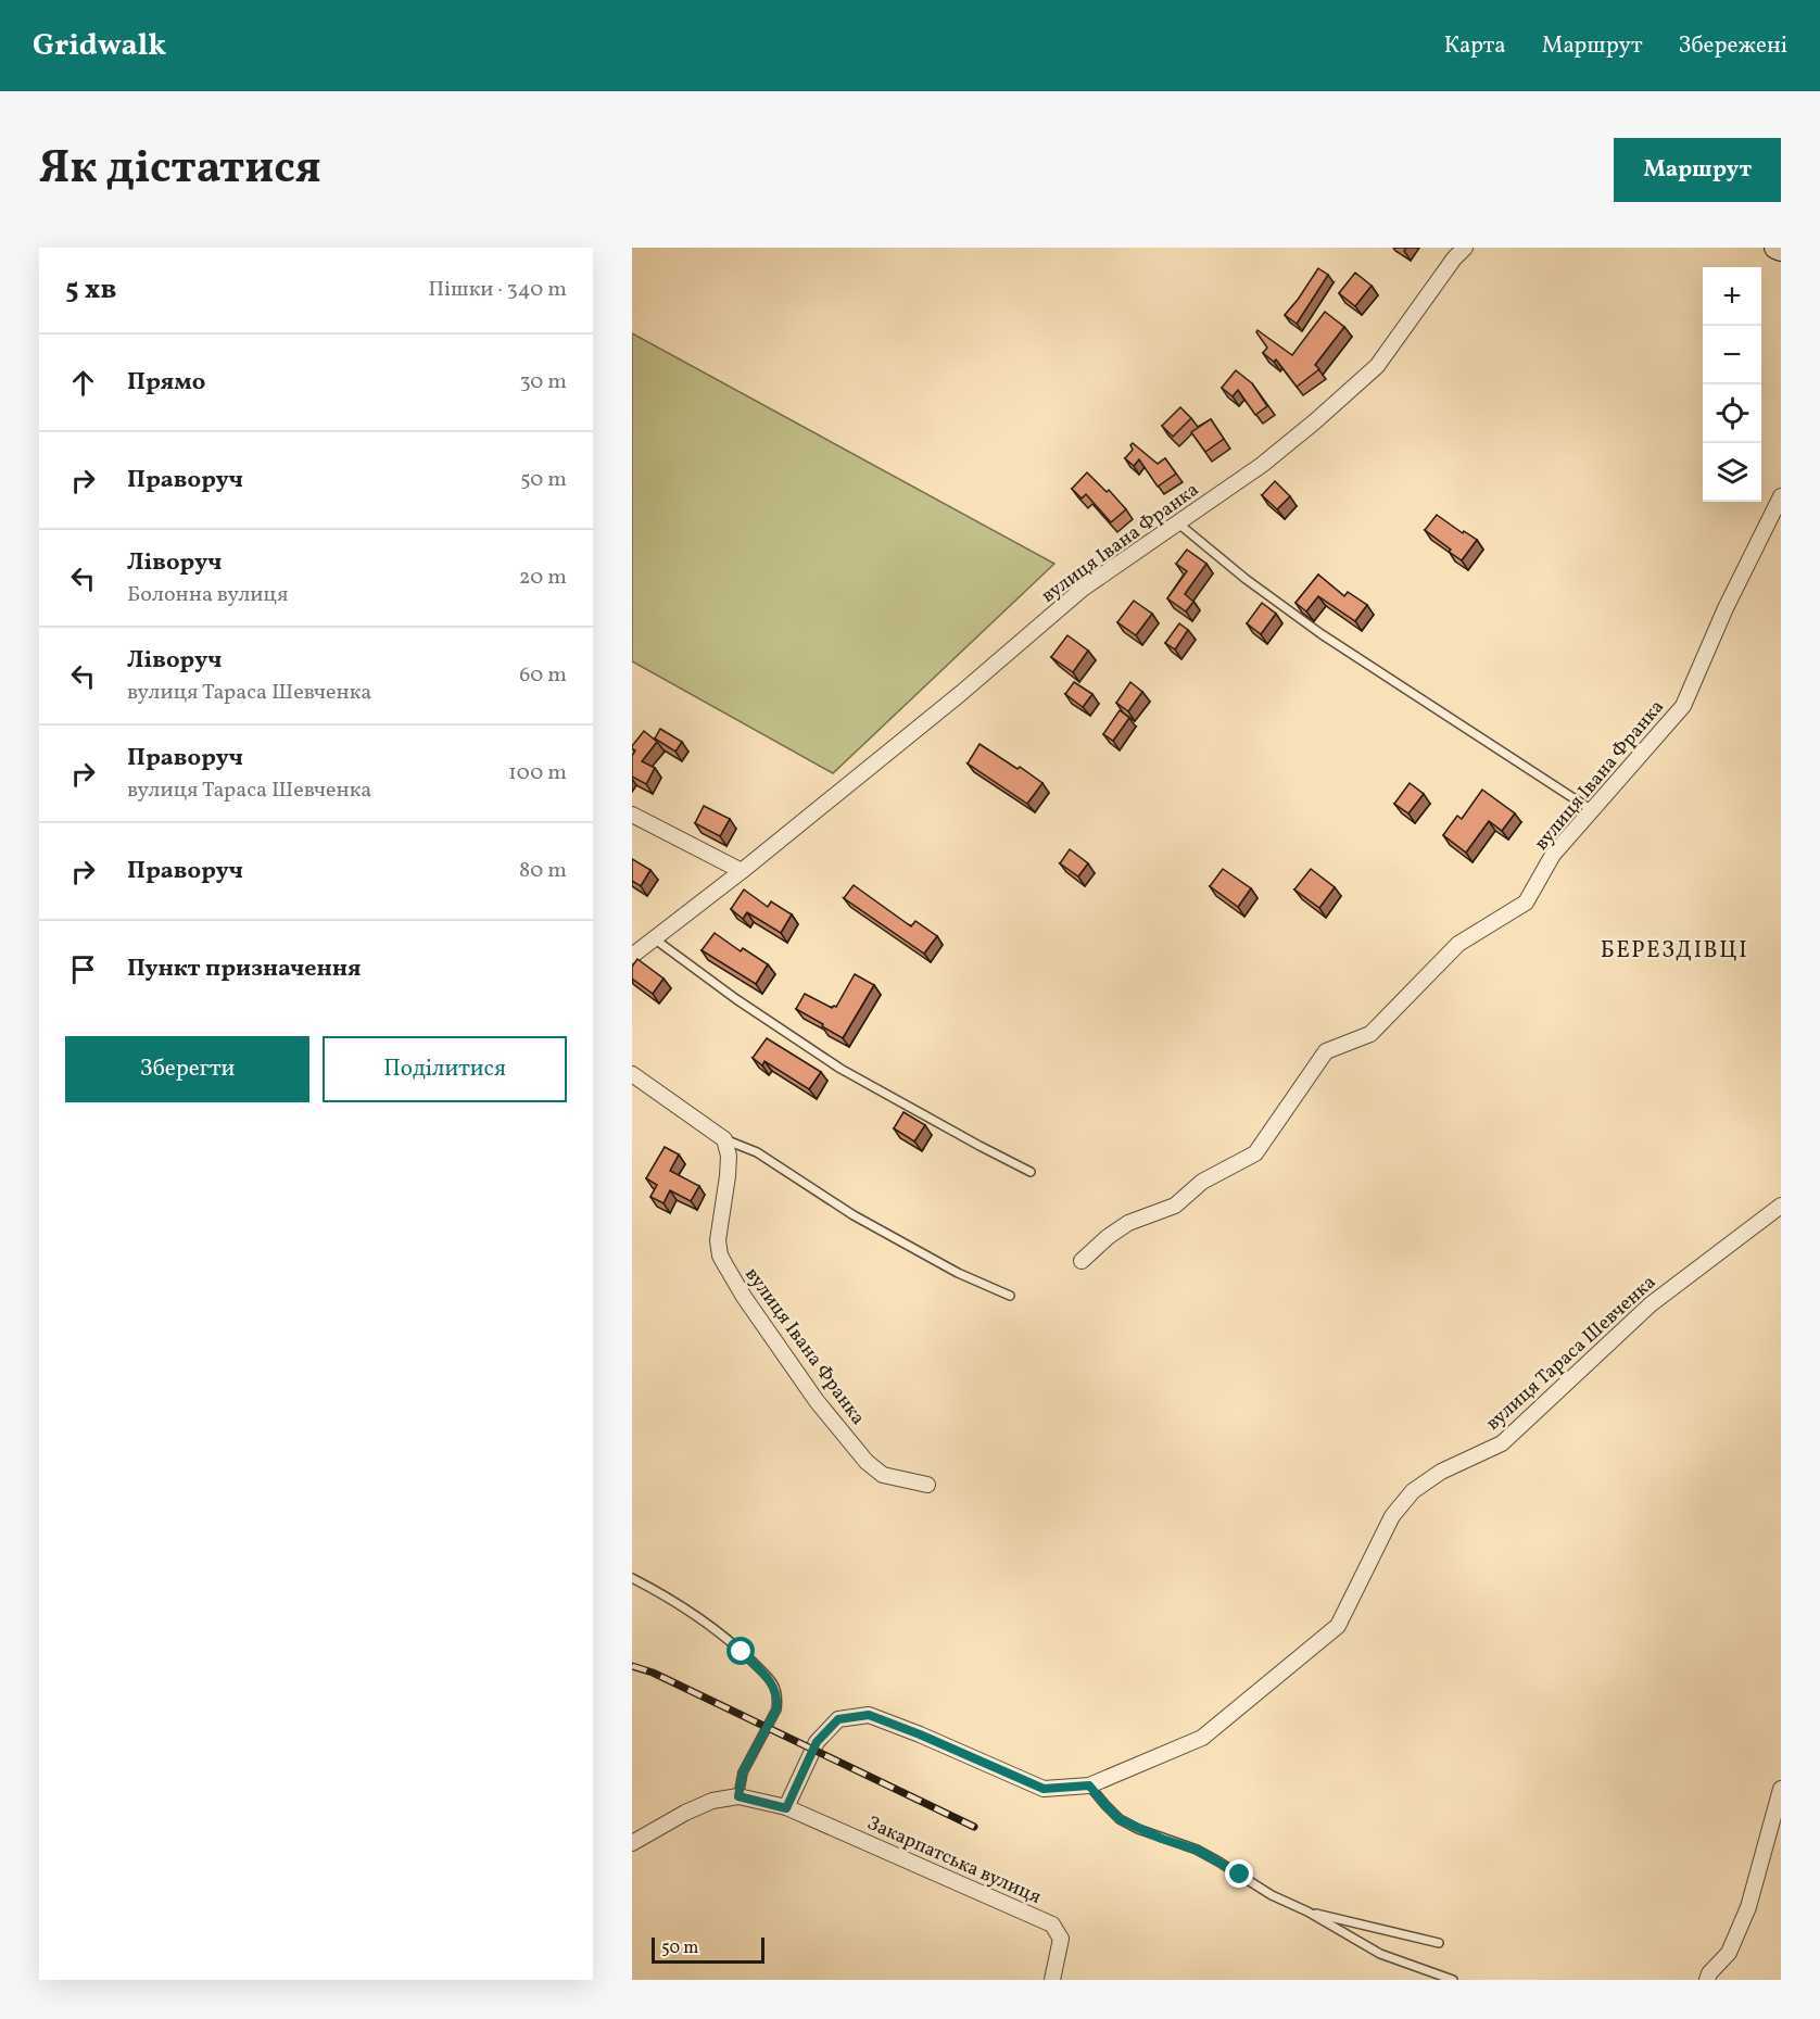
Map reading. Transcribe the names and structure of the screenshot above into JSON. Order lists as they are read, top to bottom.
{
  "streets": {
    "street": ["вулиця Івана Франка", "вулиця Тараса Шевченка", "Закарпатська вулиця"]
  },
  "crossings": [
    ["вулиця Тараса Шевченка", "Закарпатська вулиця"]
  ],
  "districts": ["БЕРЕЗДІВЦІ"],
  "scale_bar": "50 m",
  "page": {
    "header": "Gridwalk",
    "nav": ["Карта", "Маршрут", "Збережені"],
    "title": "Як дістатися",
    "buttons": [
      "Маршрут",
      ["Зберегти", "Поділитися"]
    ],
    "heading": ["5 хв", "Пішки · 340 m"],
    "map_buttons": ["+", "−"],
    "list": [
      ["Прямо", "30 m"],
      ["Праворуч", "50 m"],
      ["Ліворуч", "Болонна вулиця", "20 m"],
      ["Ліворуч", "вулиця Тараса Шевченка", "60 m"],
      ["Праворуч", "вулиця Тараса Шевченка", "100 m"],
      ["Праворуч", "80 m"],
      "Пункт призначення"
    ],
    "scale": "50 m"
  }
}
